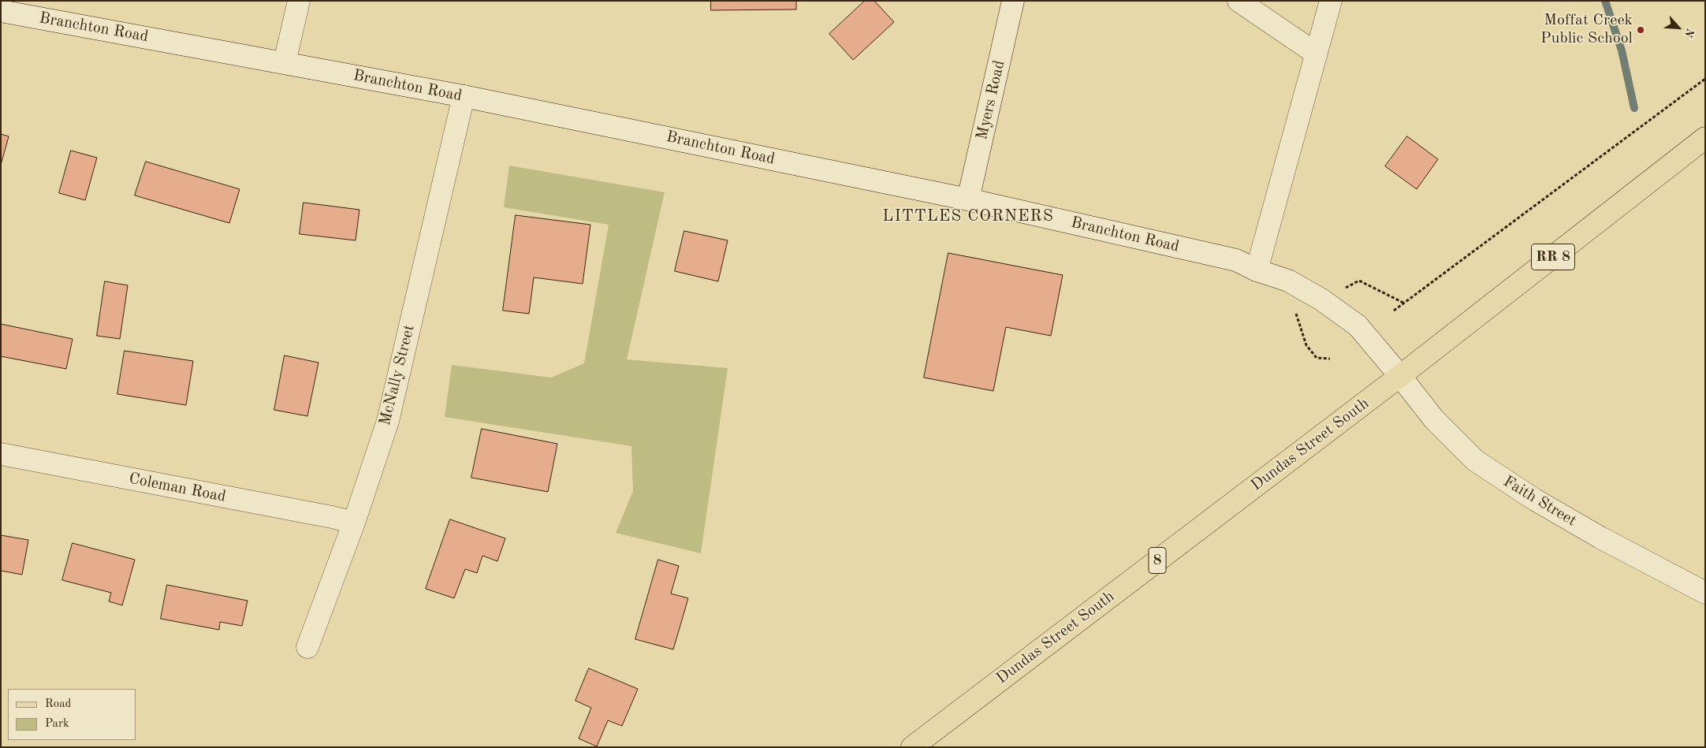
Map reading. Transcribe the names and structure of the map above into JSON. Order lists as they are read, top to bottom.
{
  "streets": {
    "main road": ["RR 8", "Dundas Street South", "8"],
    "street": [
      "Branchton Road",
      "Myers Road",
      "McNally Street",
      "Coleman Road",
      "Faith Street"
    ]
  },
  "crossings": [
    ["Branchton Road", "Myers Road"],
    ["Branchton Road", "McNally Street"],
    ["Branchton Road", "Dundas Street South"],
    ["Branchton Road", "Faith Street"],
    ["McNally Street", "Coleman Road"],
    ["Dundas Street South", "Faith Street"]
  ],
  "districts": ["LITTLES CORNERS"],
  "places": ["Moffat Creek Public School"],
  "legend": ["Road", "Park"],
  "north": "bottom right"
}
